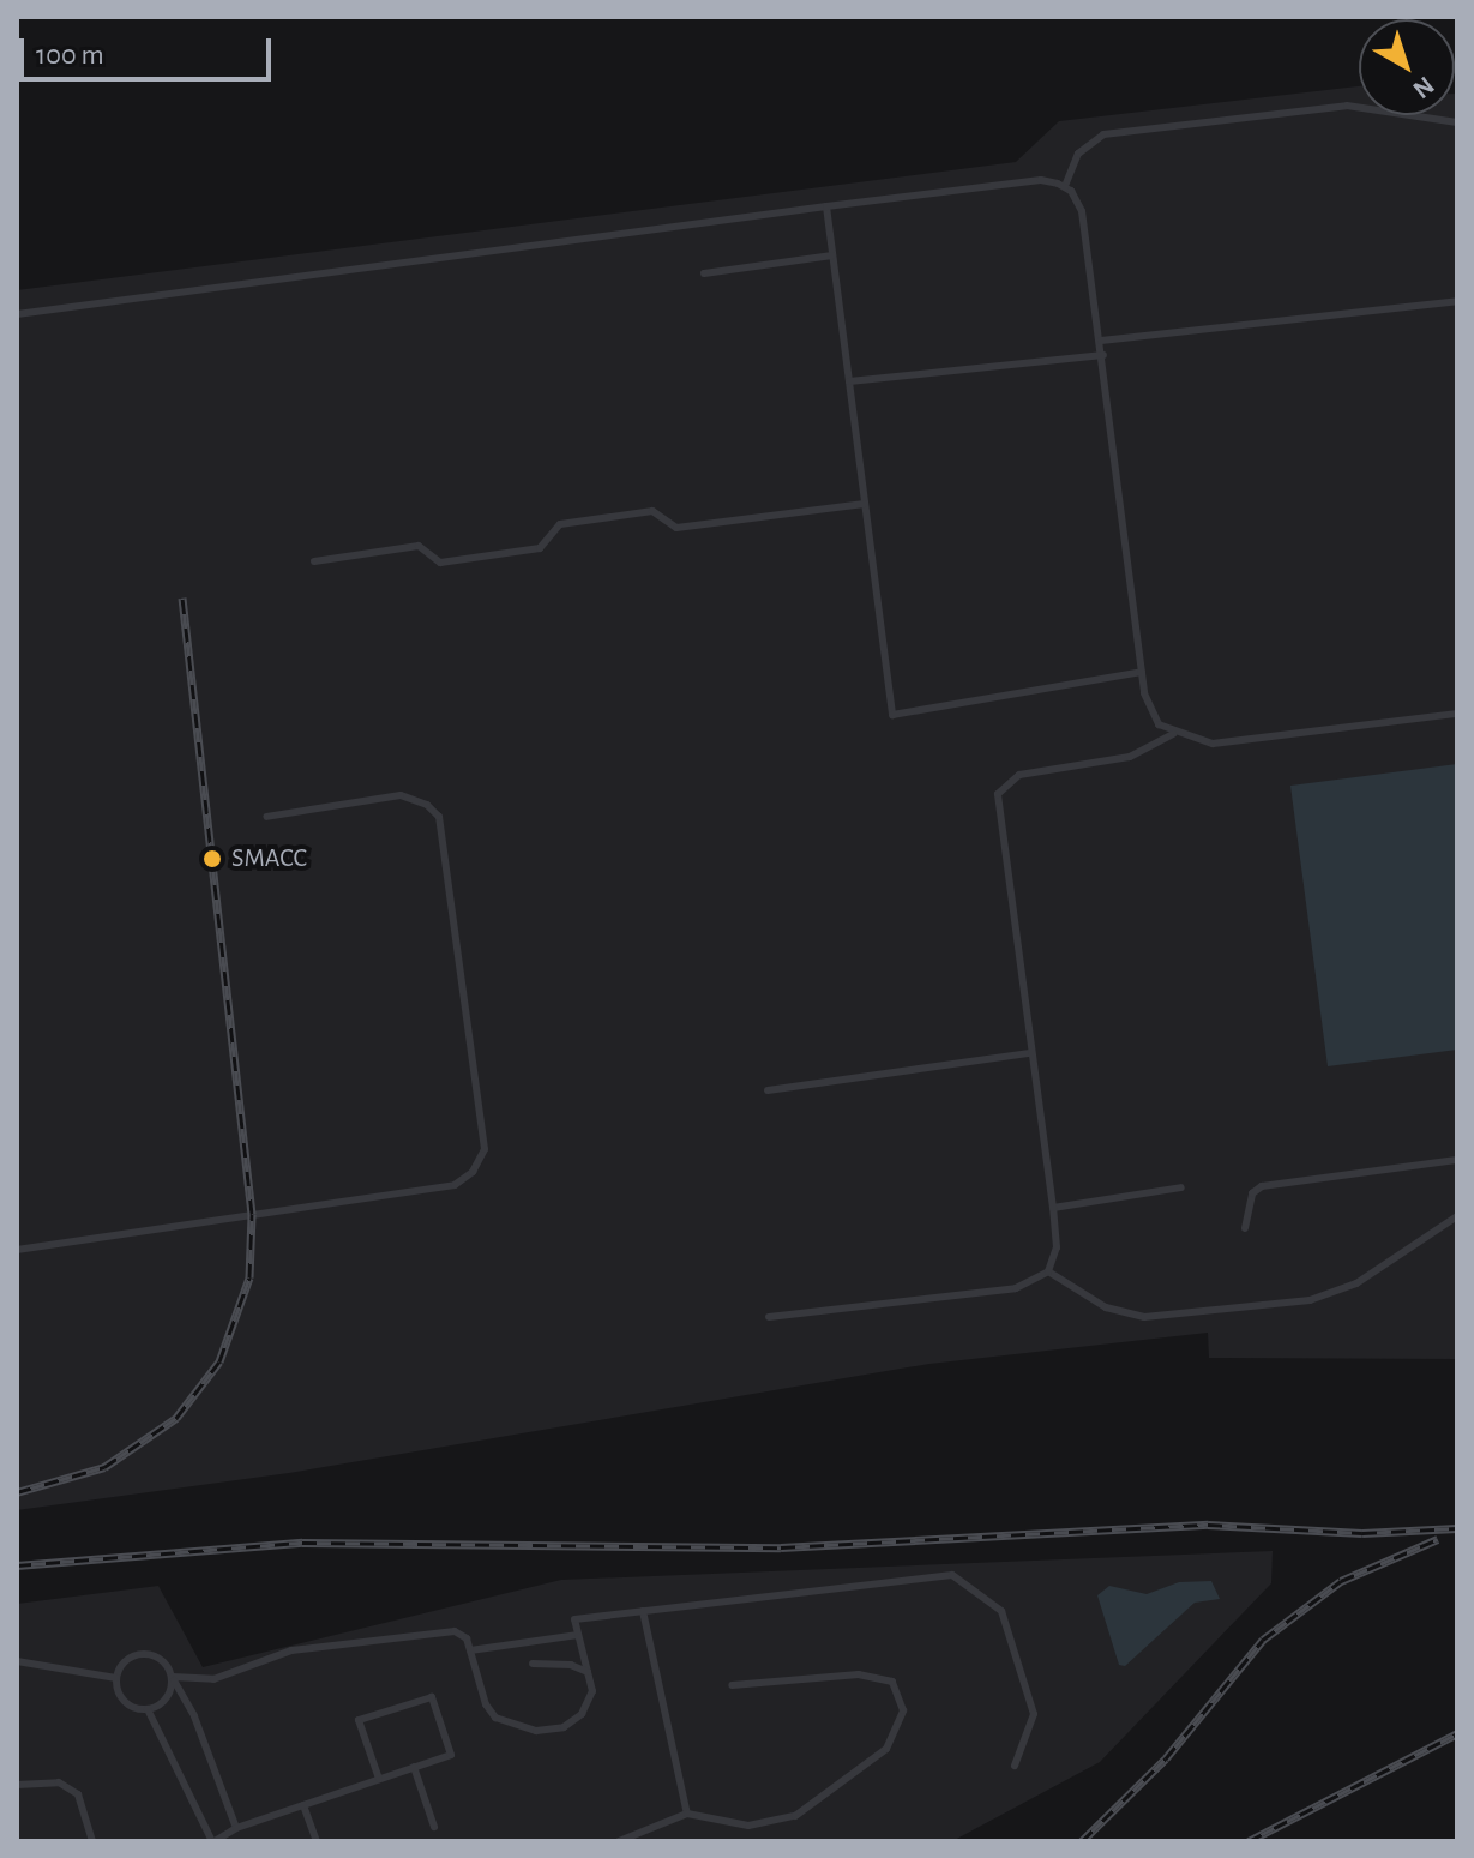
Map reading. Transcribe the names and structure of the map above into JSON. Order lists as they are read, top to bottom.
{
  "places": ["SMACC"],
  "scale_bar": "100 m",
  "north": "bottom right"
}
